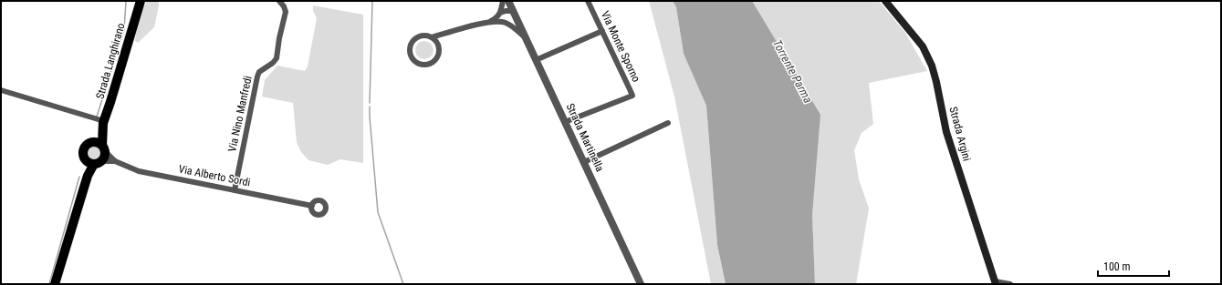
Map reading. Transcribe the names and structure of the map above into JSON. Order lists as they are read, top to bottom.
{
  "streets": {
    "main road": ["Strada Langhirano", "Strada Argini"],
    "street": [
      "Via Monte Sporno",
      "Via Nino Manfredi",
      "Strada Martinella",
      "Via Alberto Sordi"
    ]
  },
  "crossings": [
    ["Via Monte Sporno", "Strada Martinella"],
    ["Strada Langhirano", "Via Alberto Sordi"],
    ["Via Nino Manfredi", "Via Alberto Sordi"]
  ],
  "water": ["Torrente Parma"],
  "scale_bar": "100 m"
}
